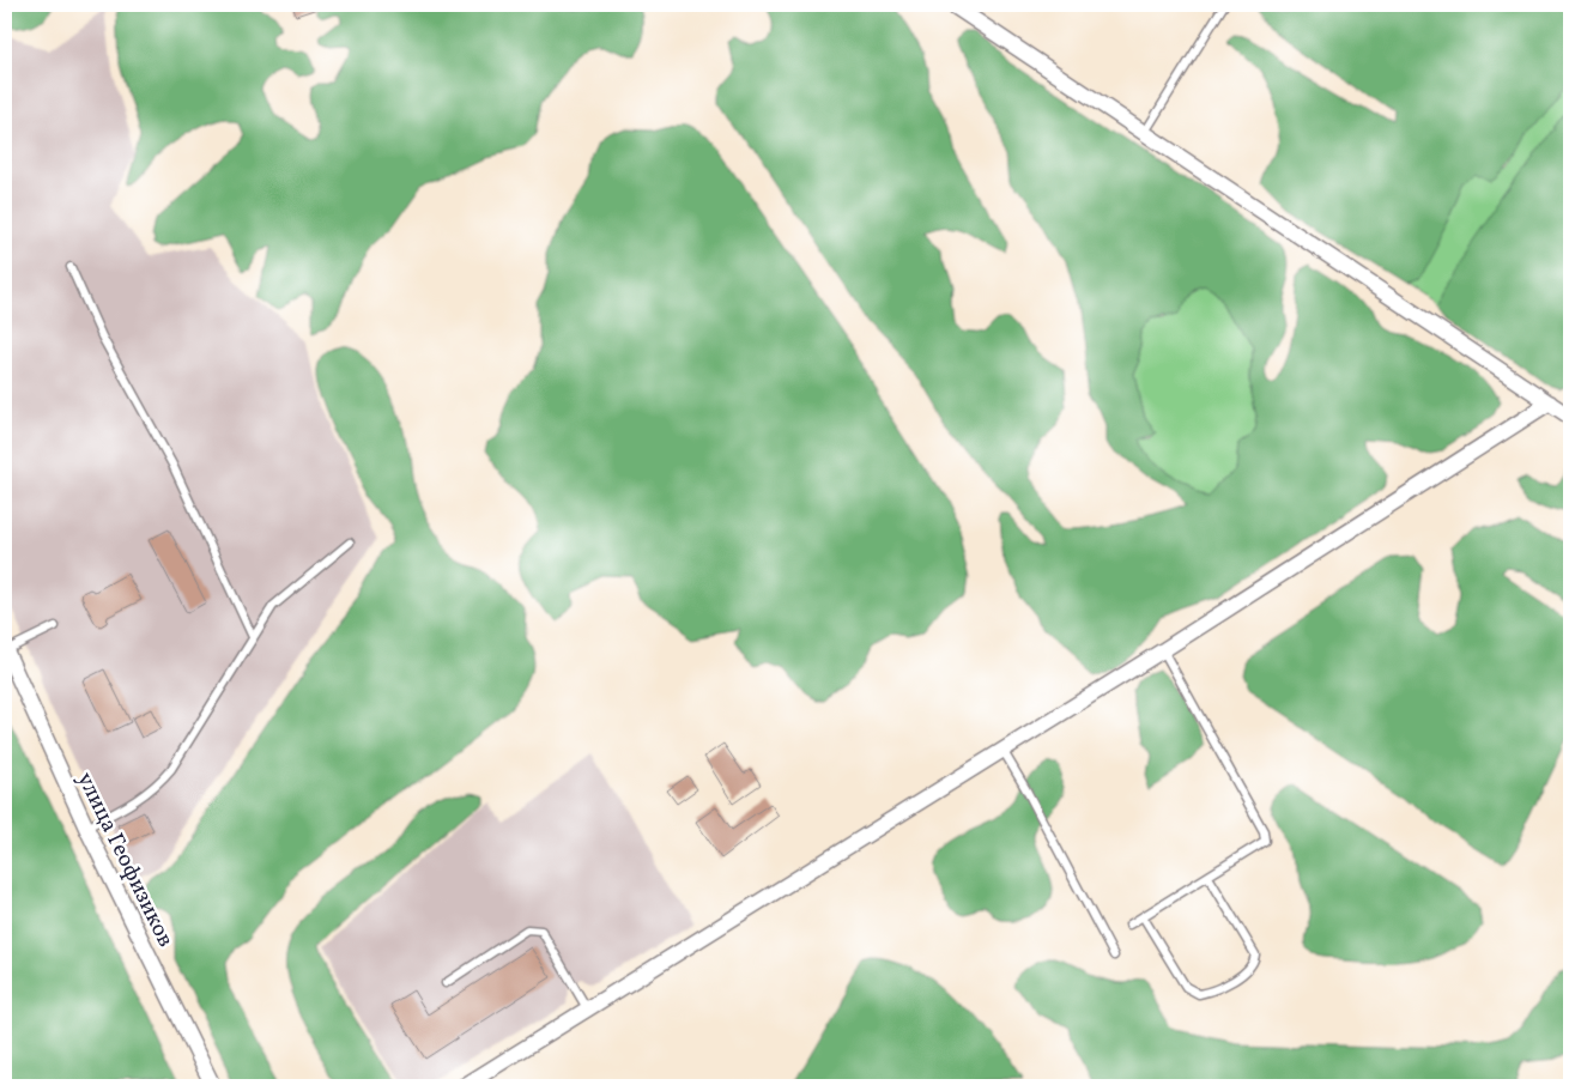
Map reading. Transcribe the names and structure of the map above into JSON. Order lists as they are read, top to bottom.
{
  "streets": {
    "street": ["улица Геофизиков"]
  }
}
